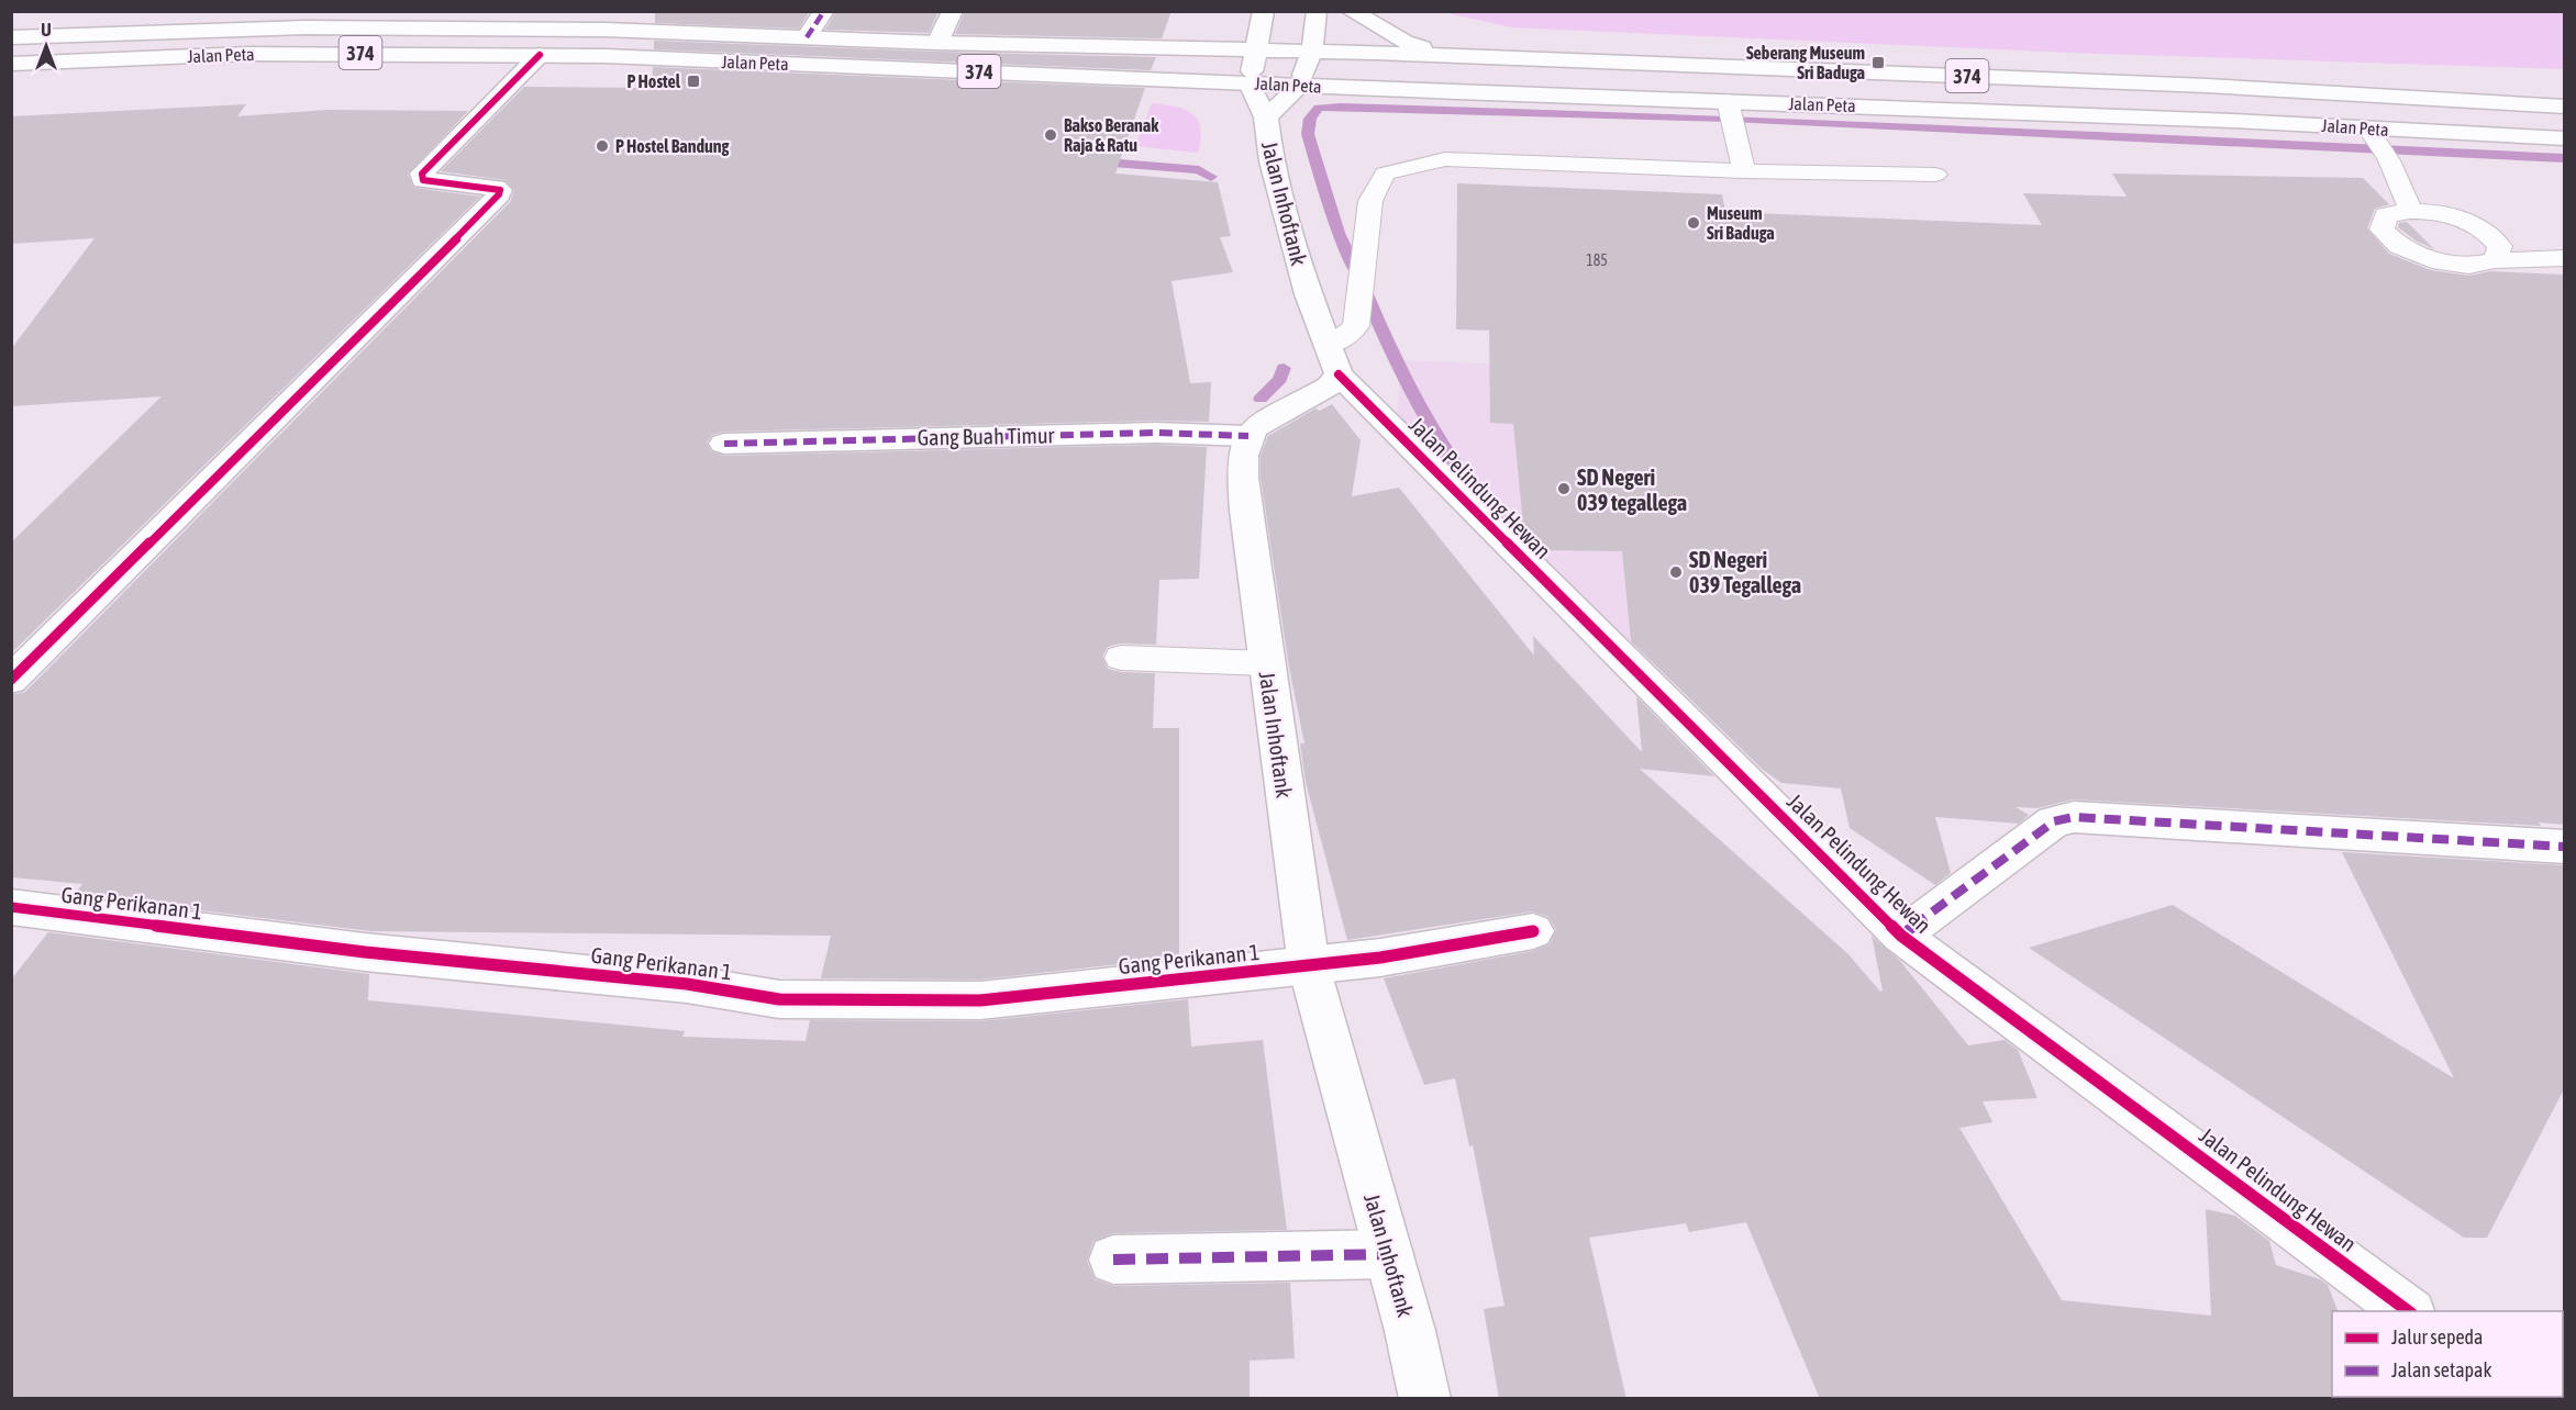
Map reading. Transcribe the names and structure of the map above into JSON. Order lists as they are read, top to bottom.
{
  "streets": {
    "main road": [
      "374",
      "Jalan Peta",
      "Jalan Inhoftank",
      "Gang Buah Timur",
      "Jalan Pelindung Hewan",
      "Gang Perikanan 1"
    ]
  },
  "crossings": [
    ["Jalan Peta", "Jalan Inhoftank"],
    ["Jalan Inhoftank", "Gang Buah Timur"],
    ["Jalan Inhoftank", "Jalan Pelindung Hewan"],
    ["Jalan Inhoftank", "Gang Perikanan 1"]
  ],
  "places": {
    "transit": ["Seberang Museum Sri Baduga", "P Hostel"],
    "other": [
      "Bakso Beranak Raja & Ratu",
      "P Hostel Bandung",
      "Museum Sri Baduga",
      "SD Negeri 039 tegallega",
      "SD Negeri 039 Tegallega"
    ]
  },
  "house_numbers": ["185"],
  "legend": ["Jalur sepeda", "Jalan setapak"],
  "north": "top"
}
